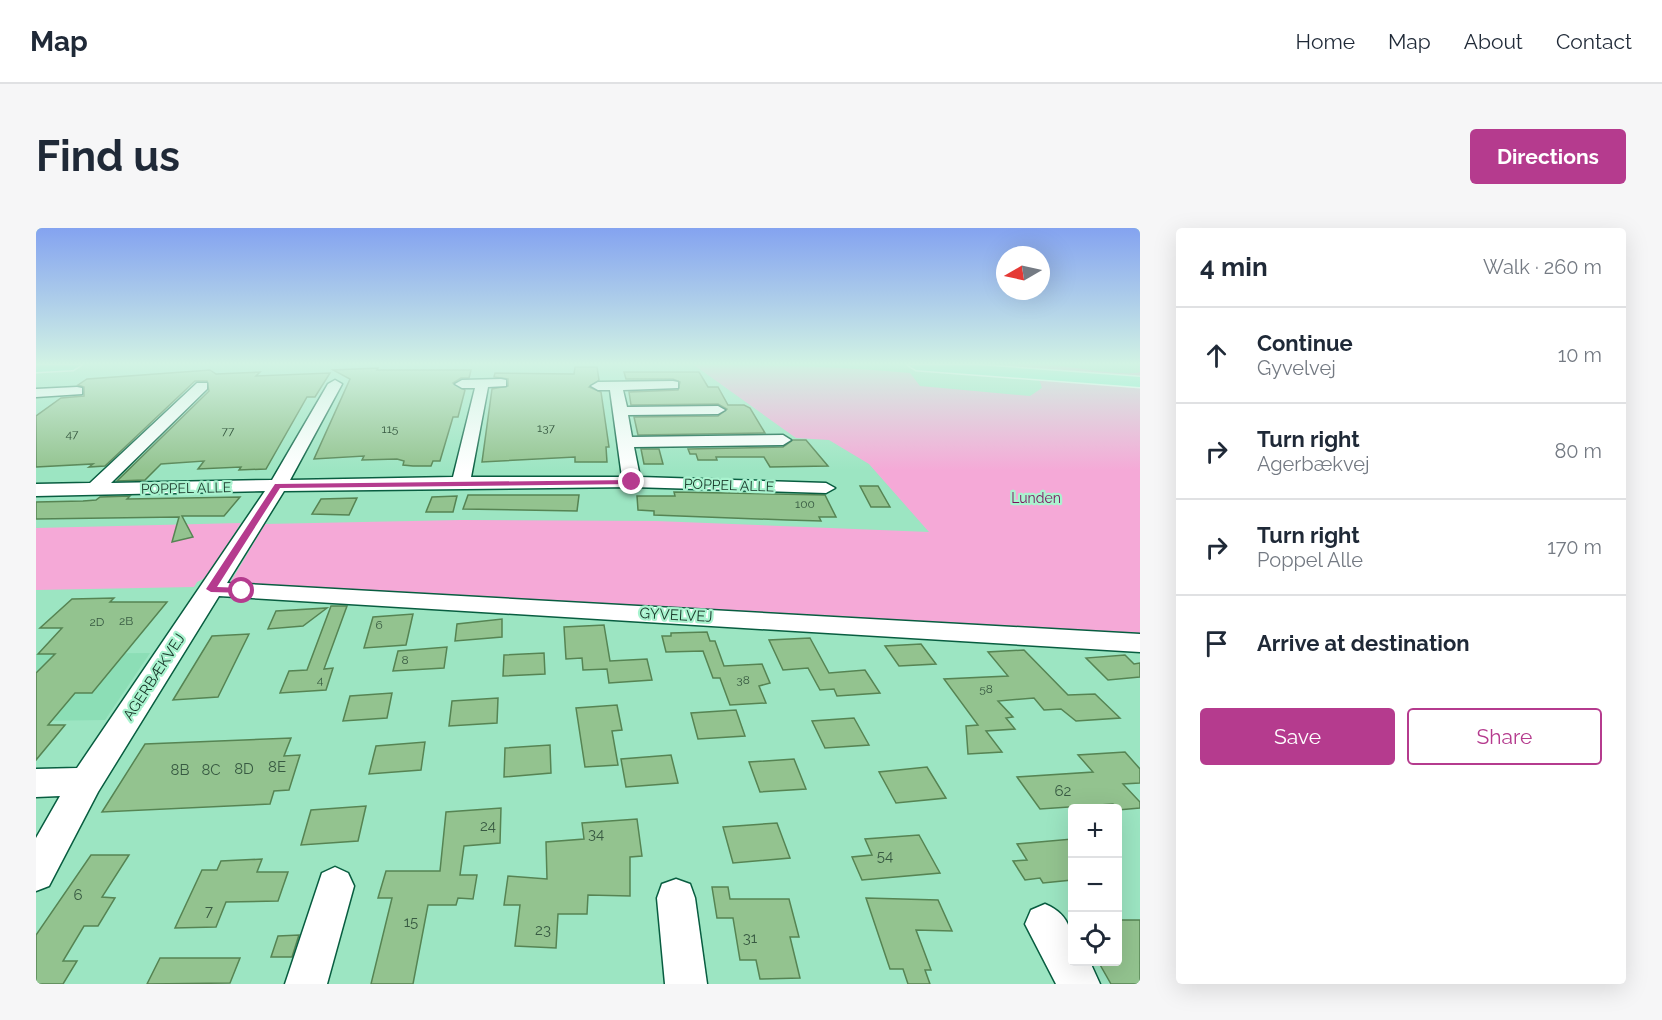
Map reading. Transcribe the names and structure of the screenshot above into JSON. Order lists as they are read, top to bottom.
{
  "streets": {
    "street": ["POPPEL ALLE", "GYVELVEJ", "AGERBÆKVEJ"]
  },
  "crossings": [
    ["POPPEL ALLE", "AGERBÆKVEJ"],
    ["GYVELVEJ", "AGERBÆKVEJ"]
  ],
  "parks": ["Lunden"],
  "house_numbers": [
    "137",
    "115",
    "77",
    "47",
    "100",
    "2B",
    "2D",
    "6",
    "8",
    "4",
    "38",
    "58",
    "8E",
    "8D",
    "8B",
    "8C",
    "62",
    "24",
    "34",
    "54",
    "6",
    "7",
    "15",
    "23",
    "31"
  ],
  "north": "left",
  "page": {
    "header": "Map",
    "nav": [
      "Home",
      "Map",
      "About",
      "Contact"
    ],
    "buttons": [
      "Directions",
      ["Save", "Share"]
    ],
    "title": "Find us",
    "heading": ["4 min", "Walk · 260 m"],
    "list": [
      ["Continue", "Gyvelvej", "10 m"],
      ["Turn right", "Agerbækvej", "80 m"],
      ["Turn right", "Poppel Alle", "170 m"],
      "Arrive at destination"
    ],
    "map_buttons": ["+", "−"]
  }
}
